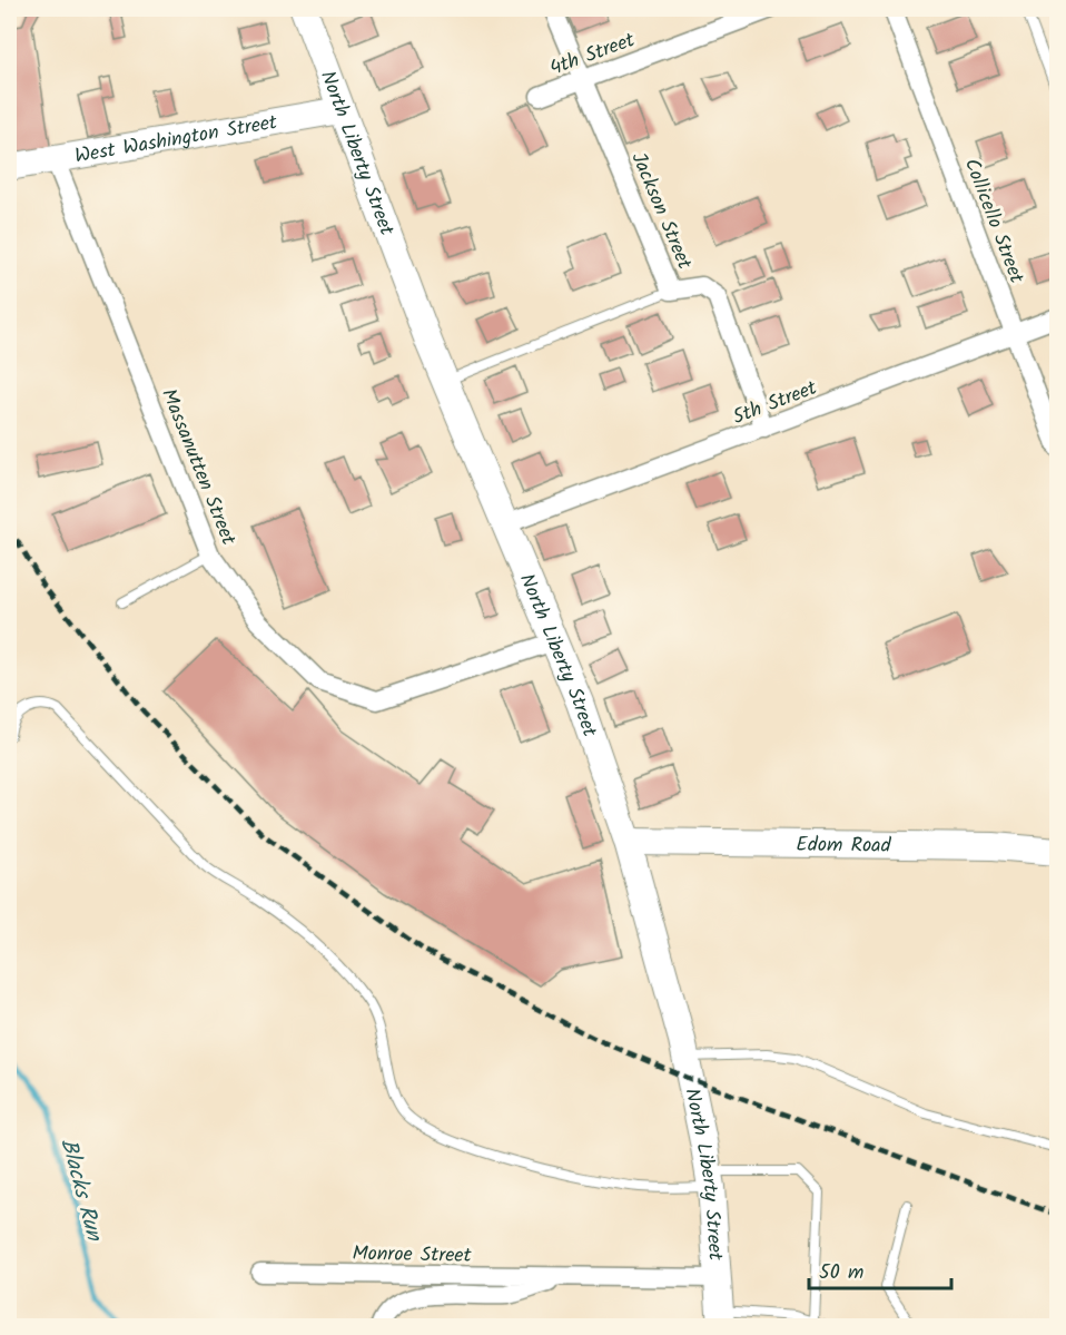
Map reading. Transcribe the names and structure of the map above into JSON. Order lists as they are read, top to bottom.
{
  "streets": {
    "street": [
      "4th Street",
      "West Washington Street",
      "North Liberty Street",
      "Jackson Street",
      "Collicello Street",
      "5th Street",
      "Massanutten Street",
      "Edom Road",
      "Monroe Street"
    ]
  },
  "crossings": [
    ["4th Street", "Jackson Street"],
    ["West Washington Street", "North Liberty Street"],
    ["West Washington Street", "Massanutten Street"],
    ["North Liberty Street", "5th Street"],
    ["North Liberty Street", "Massanutten Street"],
    ["North Liberty Street", "Edom Road"],
    ["North Liberty Street", "Monroe Street"],
    ["Jackson Street", "5th Street"],
    ["Collicello Street", "5th Street"]
  ],
  "water": ["Blacks Run"],
  "scale_bar": "50 m"
}
